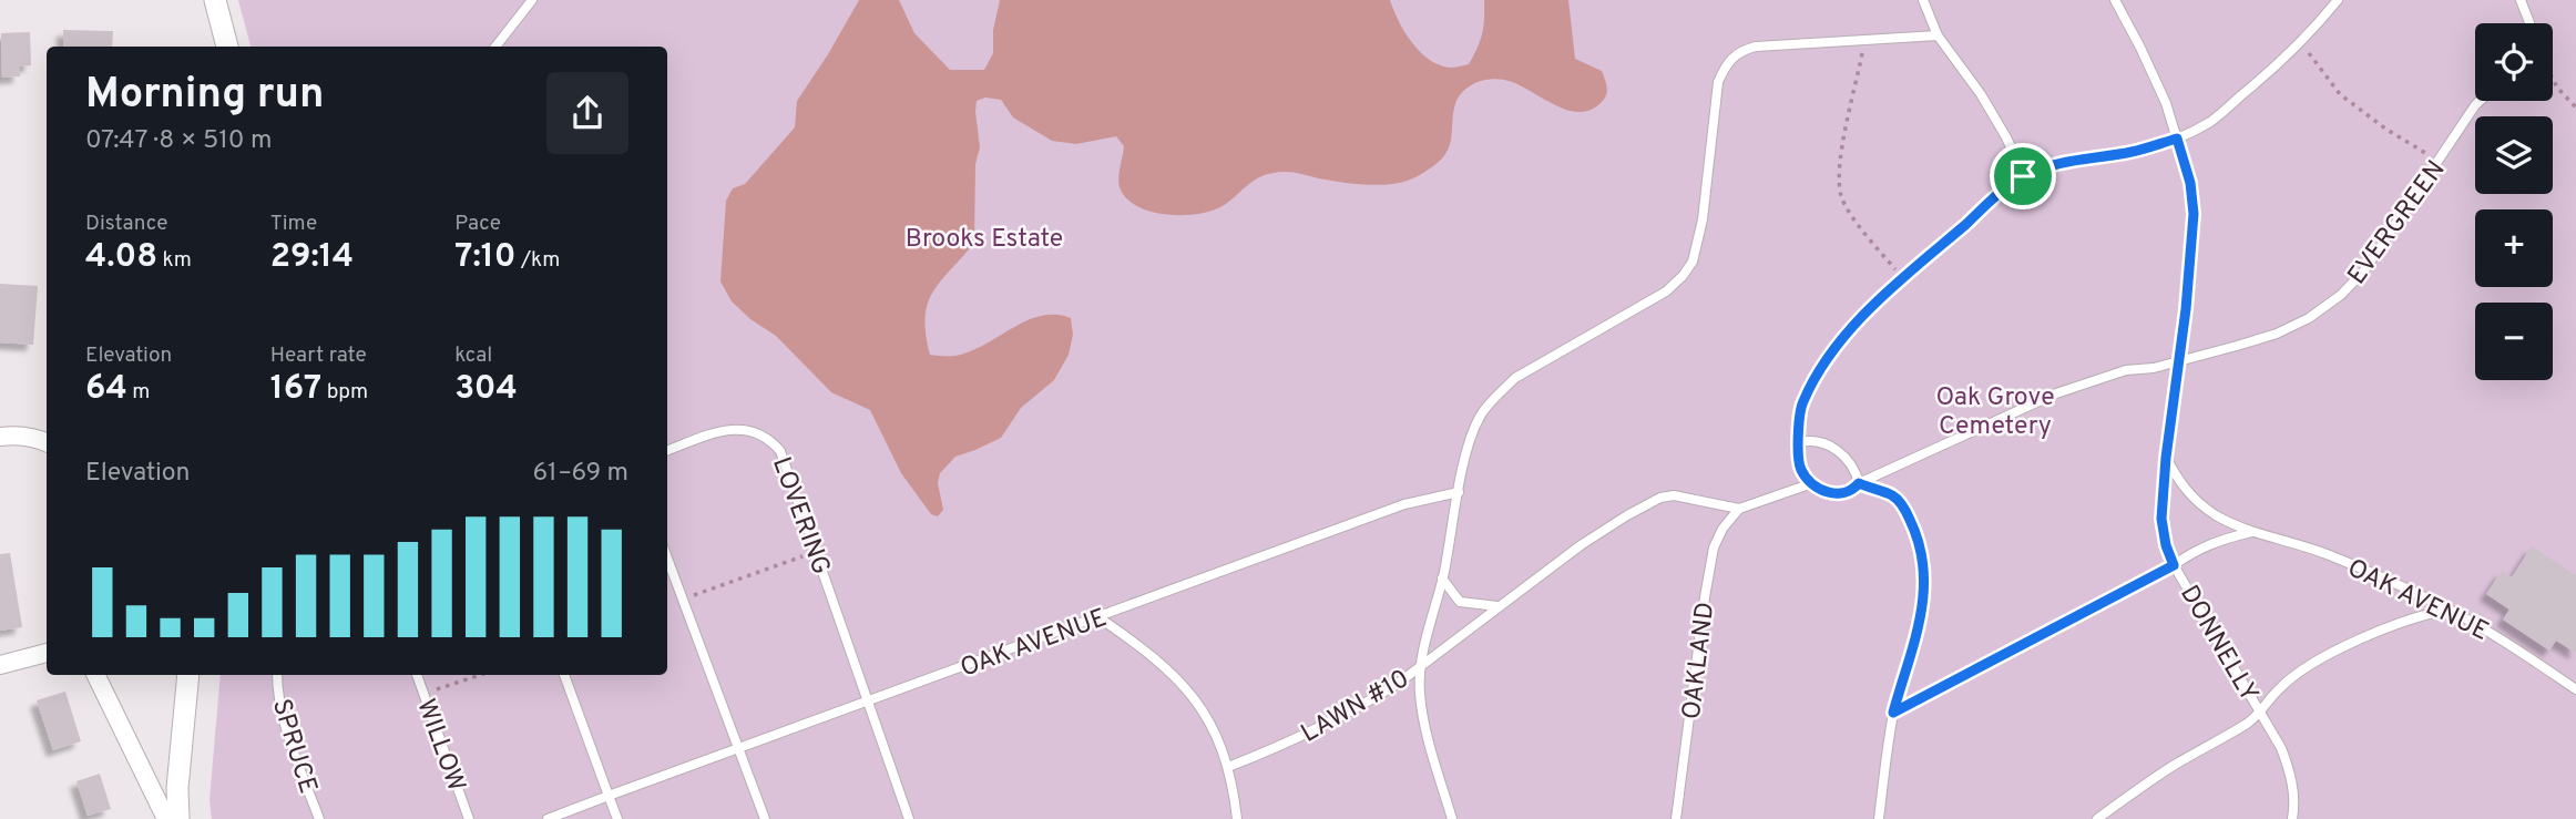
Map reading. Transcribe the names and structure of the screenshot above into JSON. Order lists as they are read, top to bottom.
{
  "streets": {
    "lane": [
      "EVERGREEN",
      "LOVERING",
      "OAK AVENUE",
      "DONNELLY",
      "OAKLAND",
      "LAWN #10",
      "WILLOW",
      "SPRUCE"
    ]
  },
  "crossings": [
    ["LOVERING", "OAK AVENUE"]
  ],
  "parks": ["Brooks Estate", "Oak Grove Cemetery"],
  "page": {
    "map_buttons": ["+", "−"],
    "heading": ["Morning run", "07:47 · 8 × 510 m"],
    "stats": [
      ["Distance", "4.08 km"],
      ["Time", "29:14"],
      ["Pace", "7:10 /km"],
      ["Elevation", "64 m"],
      ["Heart rate", "167 bpm"],
      ["kcal", "304"]
    ],
    "chart": ["Elevation", "61–69 m"]
  }
}
